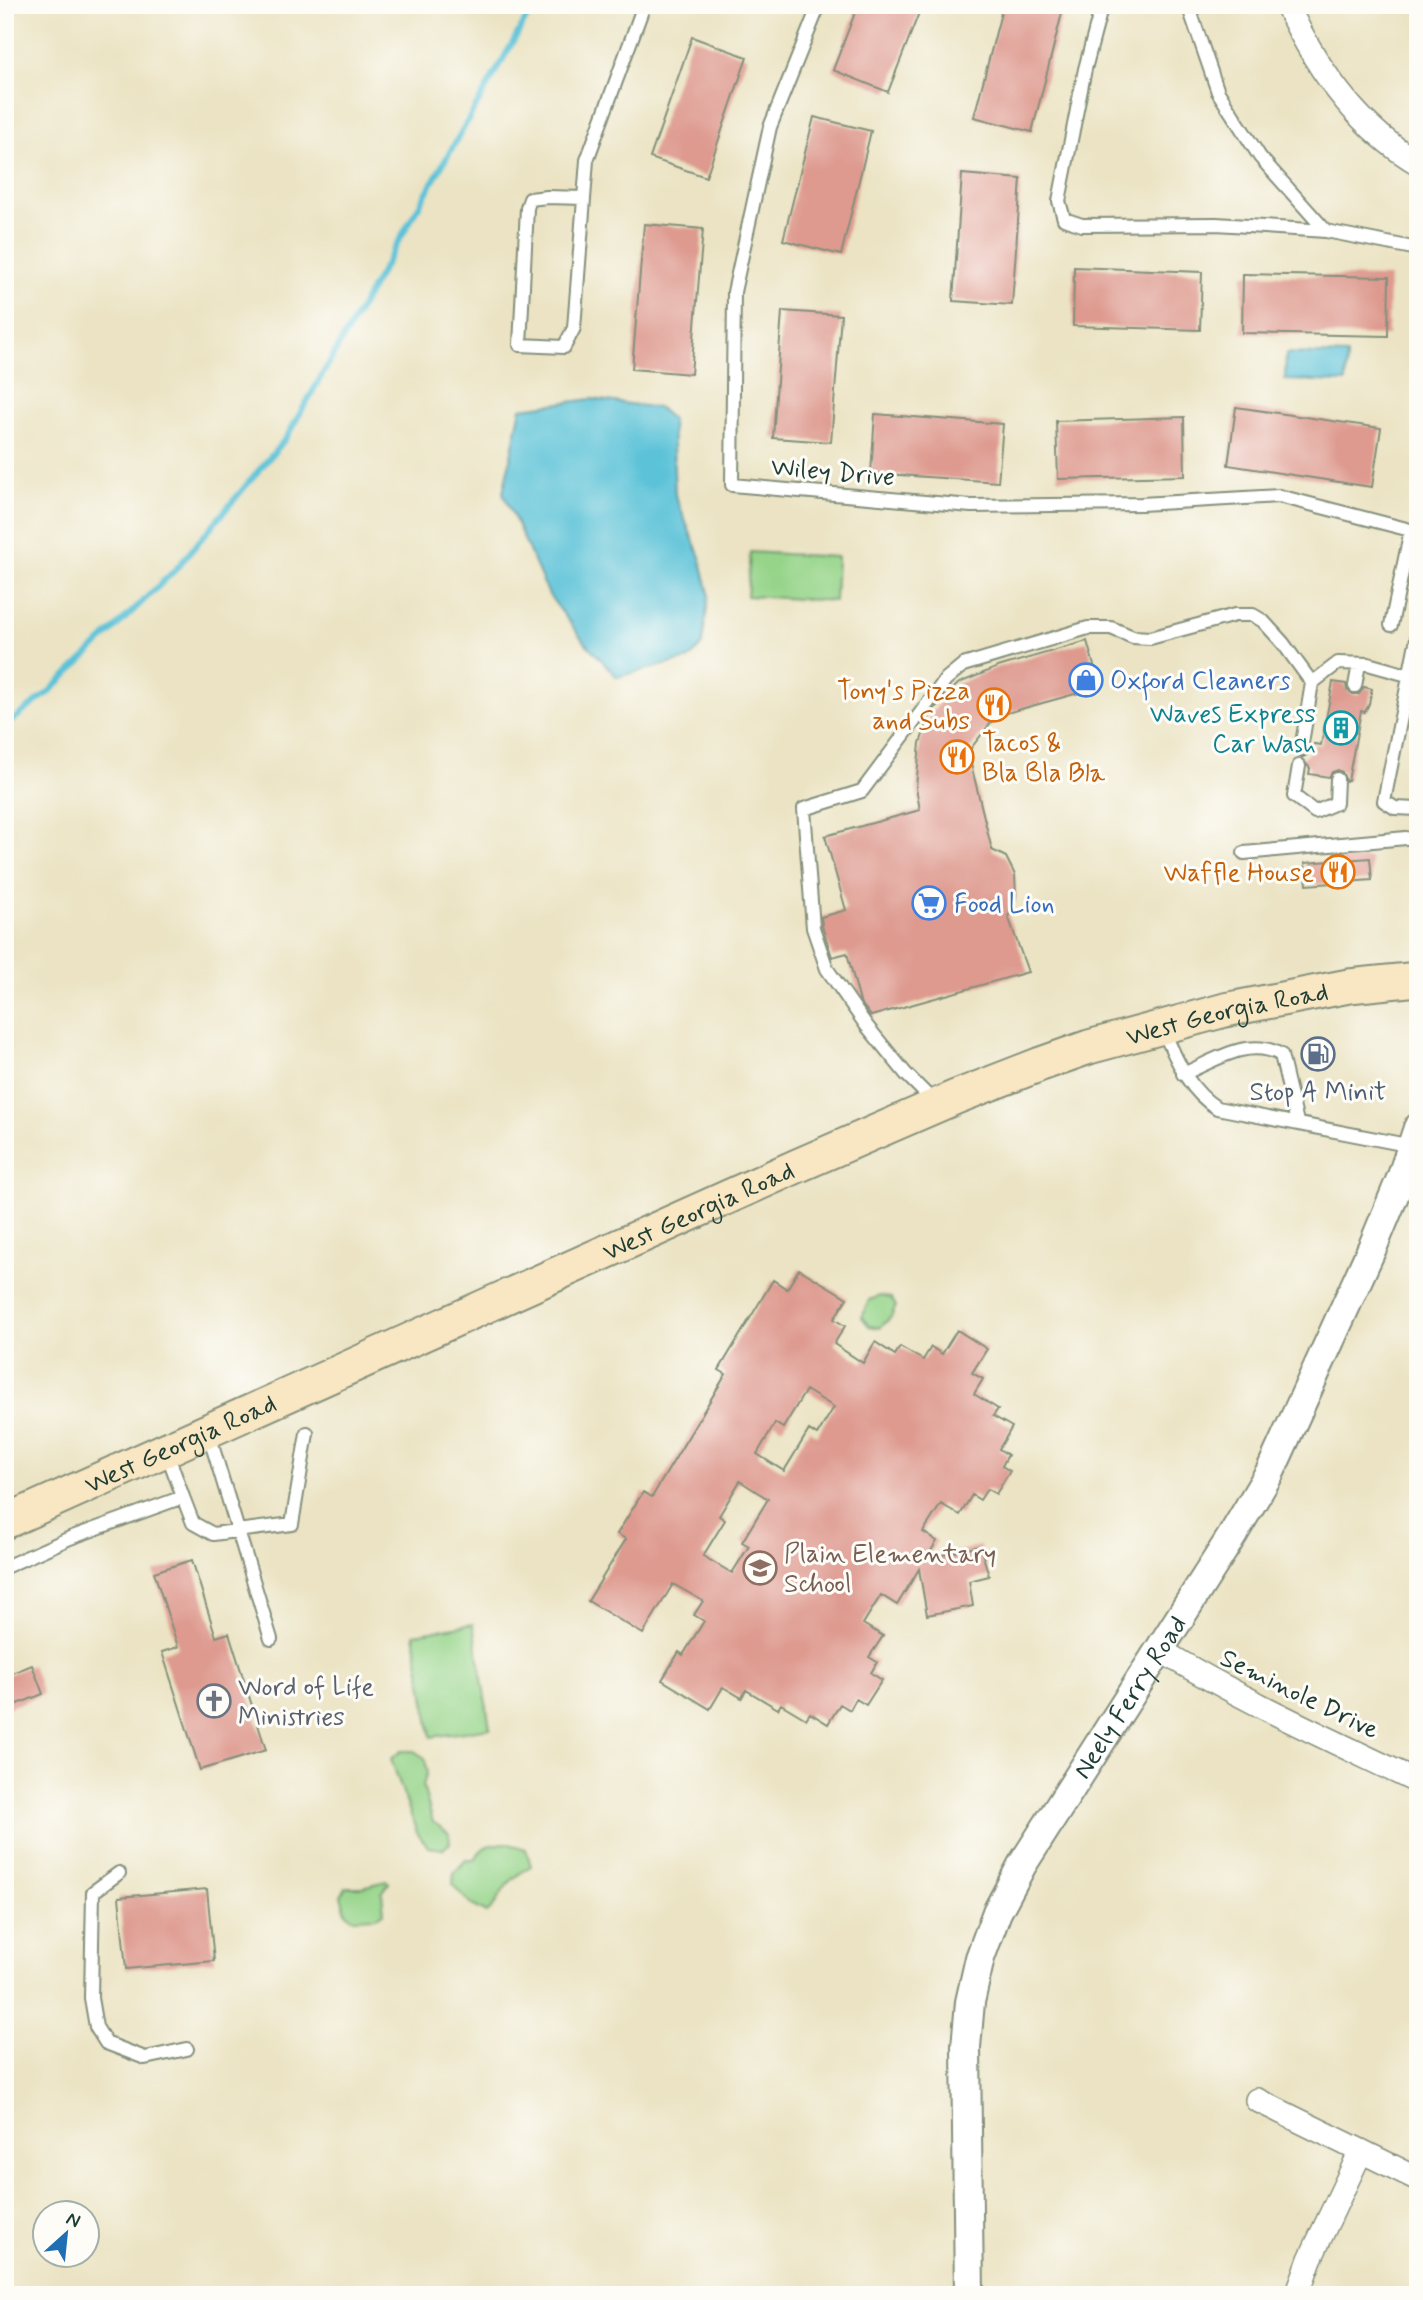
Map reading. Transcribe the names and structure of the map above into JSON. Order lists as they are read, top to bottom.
{
  "streets": {
    "main road": ["West Georgia Road"],
    "street": ["Seminole Drive", "Neely Ferry Road"],
    "lane": ["Wiley Drive"]
  },
  "crossings": [
    ["Seminole Drive", "Neely Ferry Road"]
  ],
  "places": {
    "shop": ["Oxford Cleaners"],
    "restaurant": ["Tony's Pizza and Subs", "Tacos & Bla Bla Bla", "Waffle House"],
    "building": ["Waves Express Car Wash"],
    "supermarket": ["Food Lion"],
    "fuel station": ["Stop A Minit"],
    "school or university": ["Plain Elementary School"],
    "church": ["Word of Life Ministries"]
  },
  "north": "top right"
}
